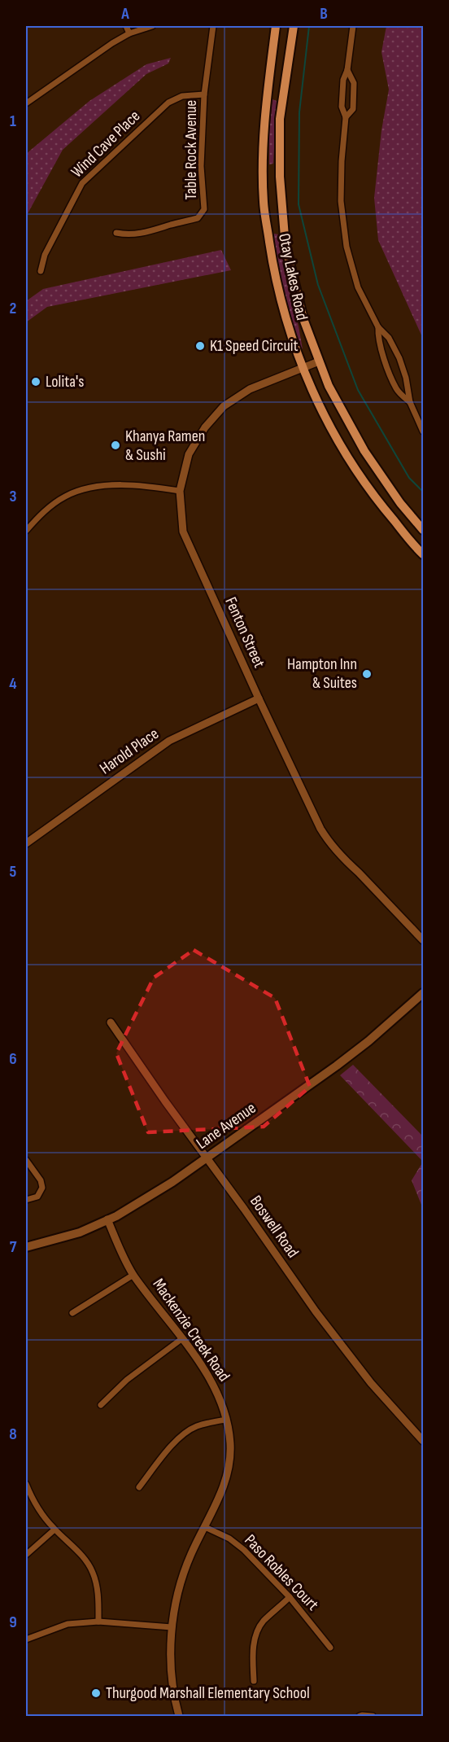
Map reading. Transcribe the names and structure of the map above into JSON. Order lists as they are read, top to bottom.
{
  "streets": {
    "main road": ["Otay Lakes Road", "Lane Avenue"],
    "street": [
      "Wind Cave Place",
      "Table Rock Avenue",
      "Fenton Street",
      "Harold Place",
      "Boswell Road",
      "Mackenzie Creek Road",
      "Paso Robles Court"
    ]
  },
  "crossings": [
    ["Wind Cave Place", "Table Rock Avenue"],
    ["Otay Lakes Road", "Fenton Street"],
    ["Fenton Street", "Harold Place"],
    ["Lane Avenue", "Boswell Road"],
    ["Lane Avenue", "Mackenzie Creek Road"],
    ["Mackenzie Creek Road", "Paso Robles Court"]
  ],
  "places": [
    "K1 Speed Circuit",
    "Lolita's",
    "Khanya Ramen & Sushi",
    "Hampton Inn & Suites",
    "Thurgood Marshall Elementary School"
  ],
  "grid": {
    "columns": ["A", "B"],
    "rows": [
      "1",
      "2",
      "3",
      "4",
      "5",
      "6",
      "7",
      "8",
      "9"
    ]
  }
}
